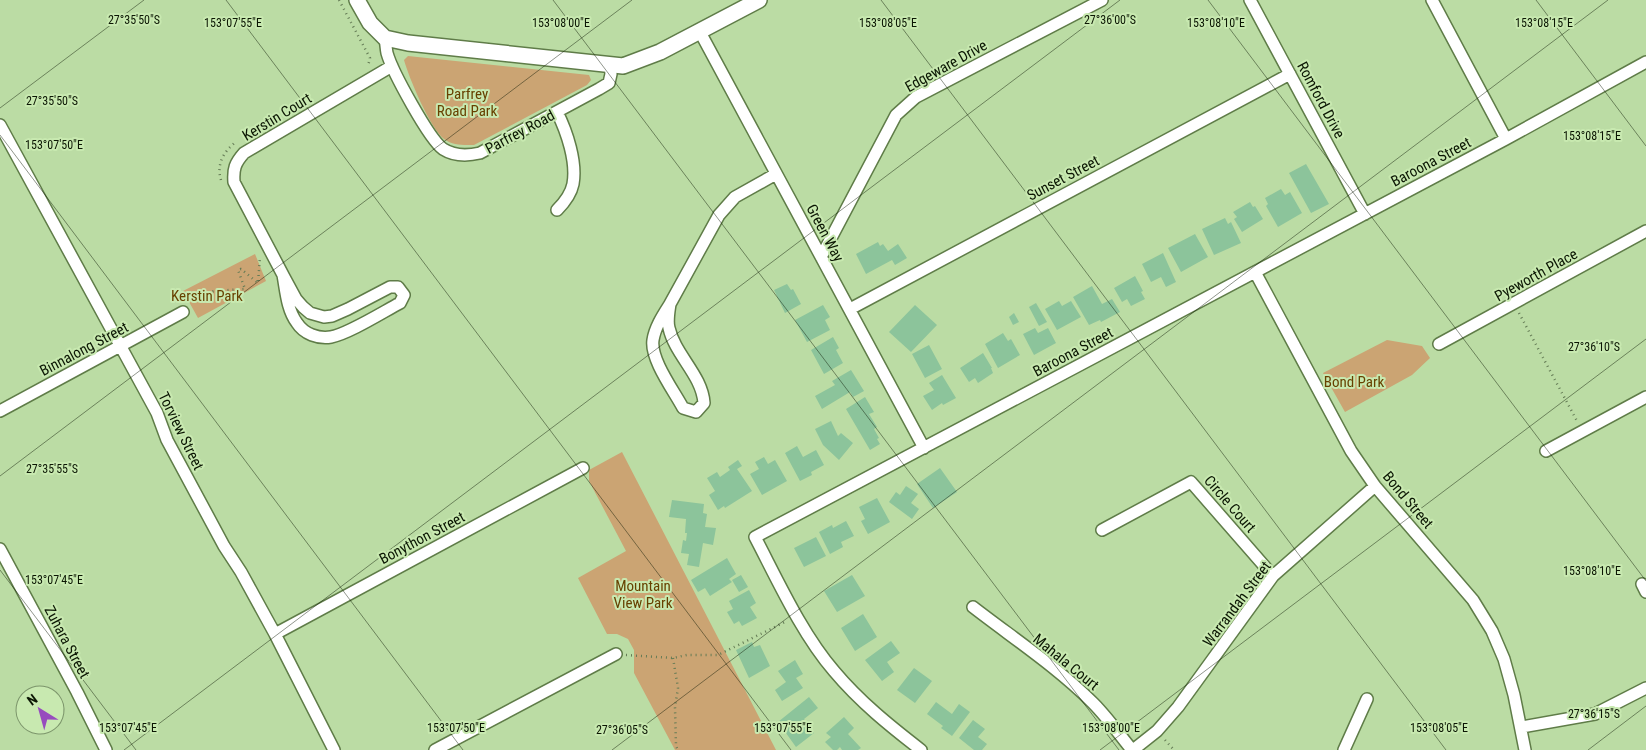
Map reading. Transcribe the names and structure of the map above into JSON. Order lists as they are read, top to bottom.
{
  "streets": {
    "main road": ["Parfrey Road"],
    "street": [
      "Edgeware Drive",
      "Romford Drive",
      "Kerstin Court",
      "Baroona Street",
      "Sunset Street",
      "Green Way",
      "Pyeworth Place",
      "Binnalong Street",
      "Torview Street",
      "Bond Street",
      "Circle Court",
      "Bonython Street",
      "Warrandah Street",
      "Zuhara Street",
      "Mahala Court"
    ]
  },
  "crossings": [
    ["Edgeware Drive", "Green Way"],
    ["Romford Drive", "Baroona Street"],
    ["Romford Drive", "Sunset Street"],
    ["Kerstin Court", "Parfrey Road"],
    ["Baroona Street", "Green Way"],
    ["Baroona Street", "Bond Street"],
    ["Sunset Street", "Green Way"],
    ["Binnalong Street", "Torview Street"],
    ["Torview Street", "Bonython Street"],
    ["Bond Street", "Warrandah Street"],
    ["Circle Court", "Warrandah Street"],
    ["Warrandah Street", "Mahala Court"]
  ],
  "parks": [
    "Parfrey Road Park",
    "Kerstin Park",
    "Bond Park",
    "Mountain View Park"
  ],
  "north": "top left",
  "coordinates": [
    "27°35'50\"S",
    "27°36'00\"S",
    "153°07'55\"E",
    "153°08'00\"E",
    "153°08'05\"E",
    "153°08'10\"E",
    "153°08'15\"E",
    "153°07'50\"E",
    "27°36'10\"S",
    "27°35'55\"S",
    "153°07'45\"E",
    "27°36'15\"S",
    "27°36'05\"S"
  ]
}
